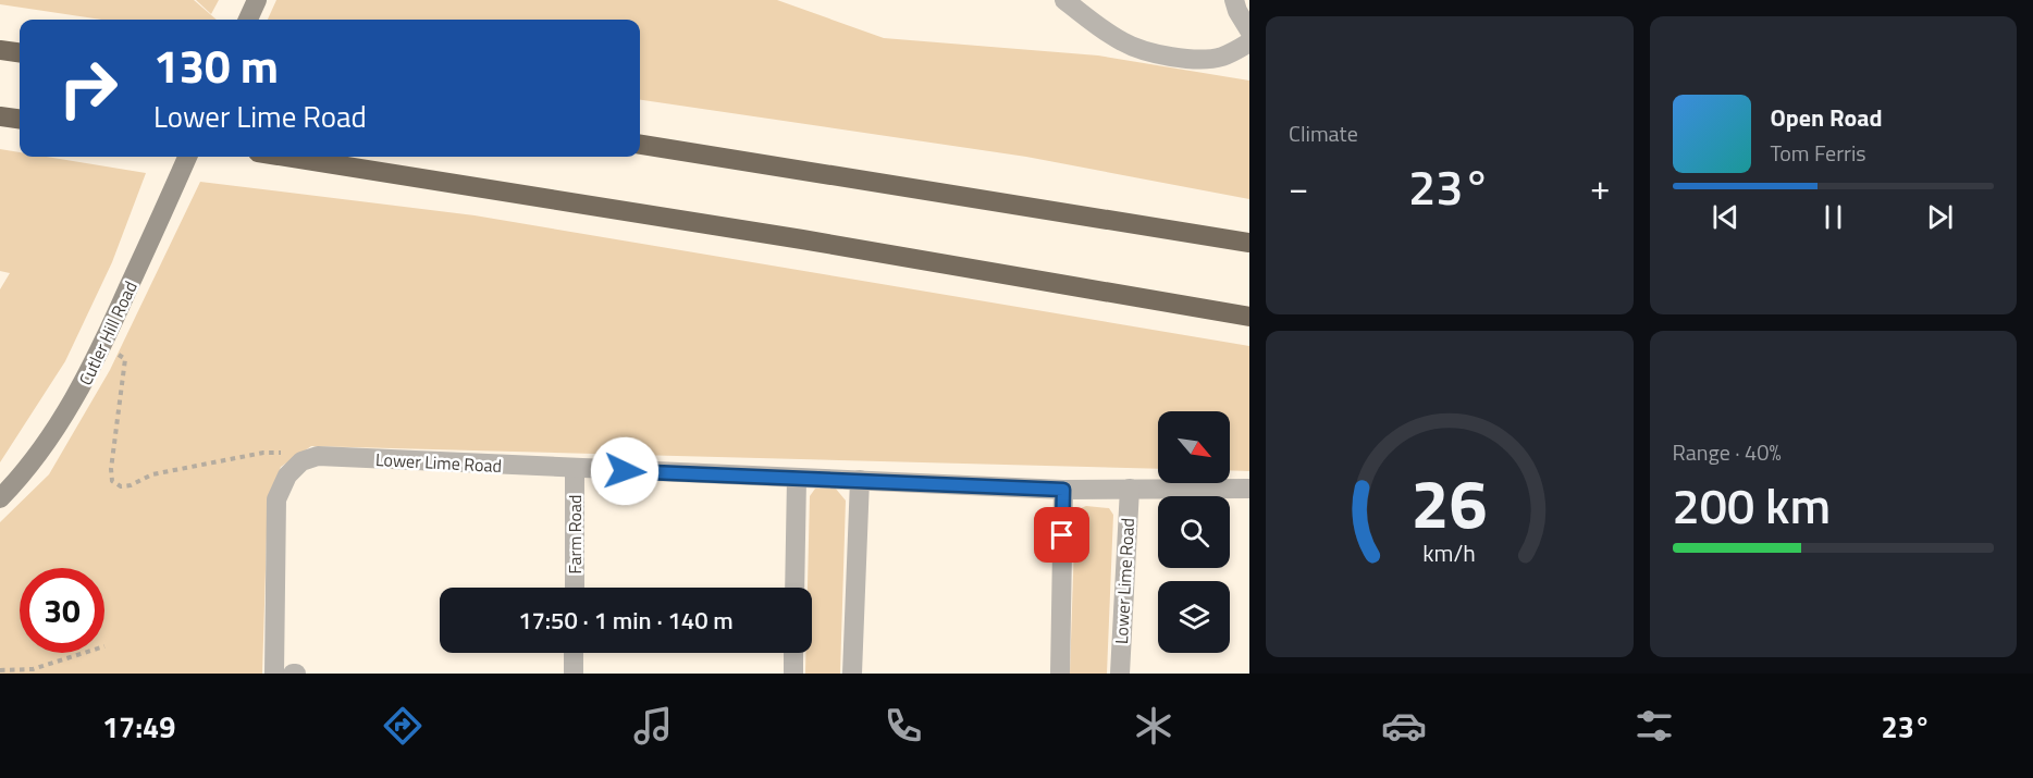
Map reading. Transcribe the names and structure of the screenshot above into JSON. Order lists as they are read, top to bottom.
{
  "streets": {
    "street": ["Cutler Hill Road", "Lower Lime Road", "Farm Road"]
  },
  "crossings": [
    ["Lower Lime Road", "Farm Road"]
  ],
  "north": "bottom right",
  "page": {
    "tile": [
      "Climate",
      ["Range · 40%", "200 km"]
    ],
    "turn": ["130 m", "Lower Lime Road"],
    "song": ["Open Road", "Tom Ferris"],
    "heat": ["−", "23°", "+"],
    "limit": "30",
    "trip": "17:50 · 1 min · 140 m",
    "tabs": ["17:49", "23°"],
    "gauge": ["26", "km/h"]
  }
}
